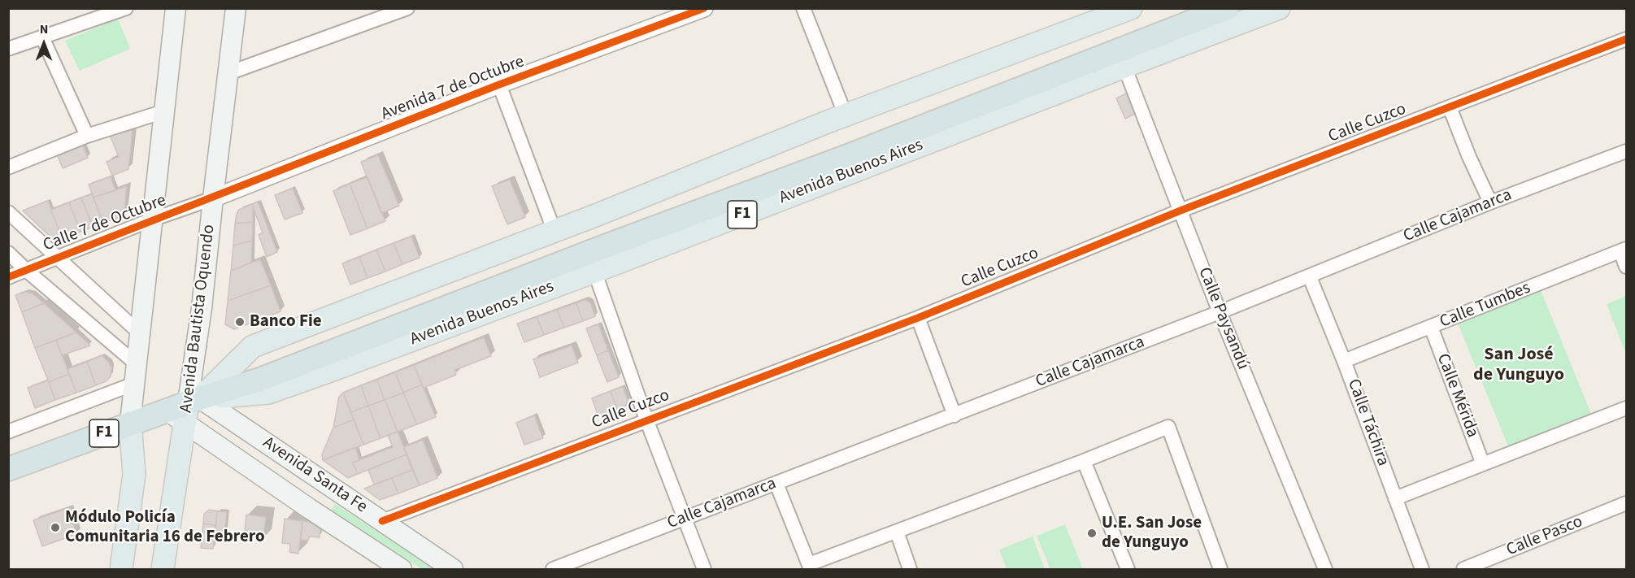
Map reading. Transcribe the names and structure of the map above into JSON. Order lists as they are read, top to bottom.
{
  "streets": {
    "highway": ["Avenida Buenos Aires", "F1"],
    "main road": ["Avenida Bautista Oquendo", "Avenida Santa Fe"],
    "street": [
      "Avenida 7 de Octubre",
      "Calle Cuzco",
      "Calle Cajamarca",
      "Calle 7 de Octubre",
      "Calle Tumbes",
      "Calle Paysandú",
      "Calle Mérida",
      "Calle Táchira",
      "Calle Pasco"
    ]
  },
  "crossings": [
    ["Avenida 7 de Octubre", "Calle 7 de Octubre"],
    ["Avenida 7 de Octubre", "Avenida Bautista Oquendo"],
    ["Calle Cuzco", "Calle Paysandú"],
    ["Calle Cuzco", "Avenida Santa Fe"],
    ["Avenida Buenos Aires", "Avenida Bautista Oquendo"],
    ["Avenida Buenos Aires", "Calle Paysandú"],
    ["Avenida Buenos Aires", "Avenida Santa Fe"],
    ["Calle Cajamarca", "Calle Paysandú"],
    ["Calle Cajamarca", "Calle Táchira"],
    ["Calle 7 de Octubre", "Avenida Bautista Oquendo"],
    ["Calle Tumbes", "Calle Mérida"],
    ["Calle Tumbes", "Calle Táchira"],
    ["Avenida Bautista Oquendo", "Avenida Santa Fe"]
  ],
  "districts": ["San José de Yunguyo"],
  "places": ["Banco Fie", "Módulo Policía Comunitaria 16 de Febrero", "U.E. San Jose de Yunguyo"],
  "north": "top"
}
